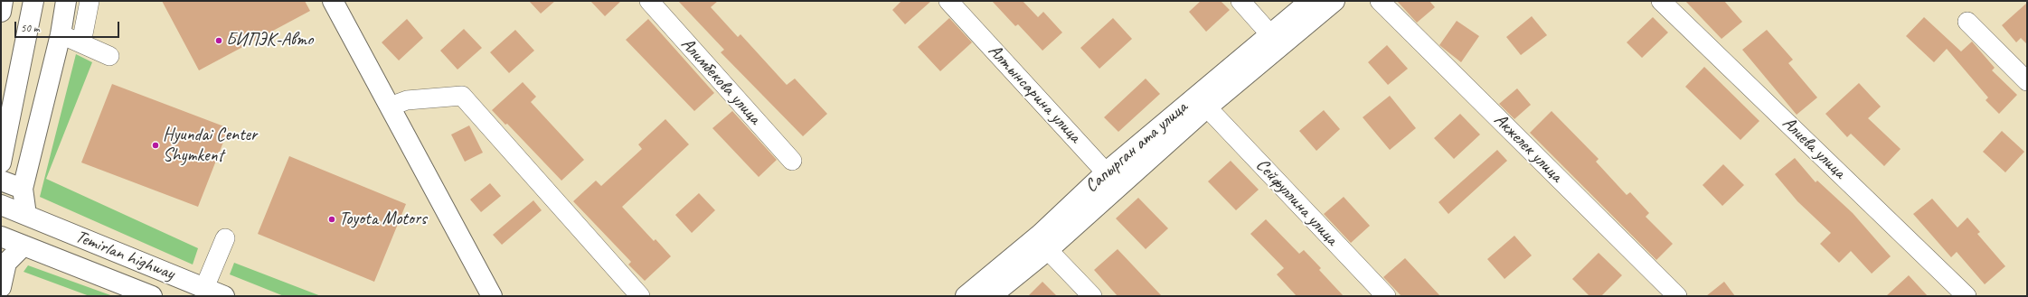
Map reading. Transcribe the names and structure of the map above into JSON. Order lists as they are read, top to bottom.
{
  "streets": {
    "main road": ["Сапырган ата улица", "Temirlan highway"],
    "street": [
      "Алимбекова улица",
      "Алтынсарина улица",
      "Акжелек улица",
      "Алиева улица",
      "Сейфуллина улица"
    ]
  },
  "crossings": [
    ["Алтынсарина улица", "Сапырган ата улица"],
    ["Сапырган ата улица", "Сейфуллина улица"]
  ],
  "places": ["БИПЭК-Авто", "Hyundai Center Shymkent", "Toyota Motors"],
  "scale_bar": "50 m"
}
